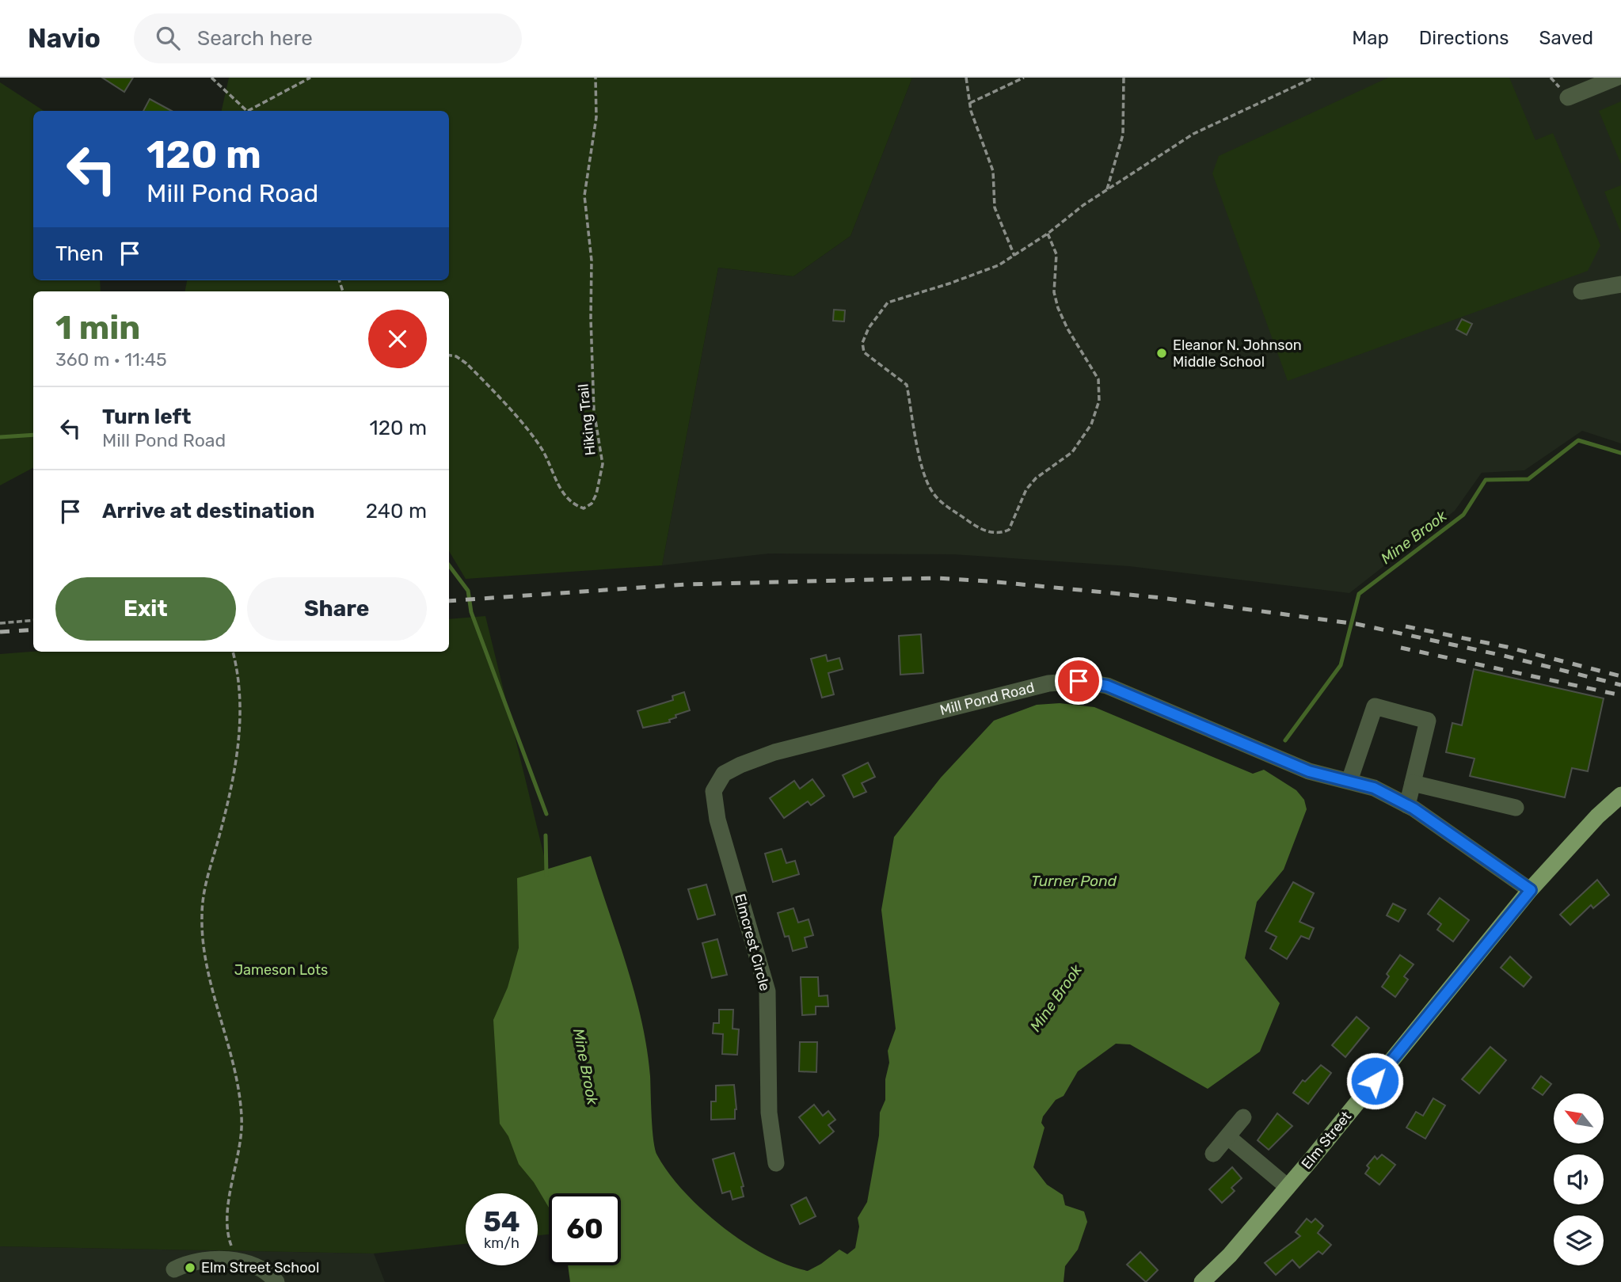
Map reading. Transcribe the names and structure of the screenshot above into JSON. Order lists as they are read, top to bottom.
{
  "streets": {
    "main road": ["Elm Street"],
    "street": ["Mill Pond Road", "Elmcrest Circle"],
    "path": ["Hiking Trail"]
  },
  "crossings": [
    ["Mill Pond Road", "Elmcrest Circle"],
    ["Mill Pond Road", "Elm Street"]
  ],
  "water": ["Mine Brook", "Turner Pond"],
  "parks": ["Jameson Lots"],
  "places": ["Eleanor N. Johnson Middle School", "Elm Street School"],
  "north": "top left",
  "page": {
    "header": "Navio",
    "search": "Search here",
    "nav": ["Map", "Directions", "Saved"],
    "turn": ["120 m", "Mill Pond Road"],
    "then": "Then",
    "heading": ["1 min", "360 m · 11:45"],
    "list": [
      {
        "name": "Turn left",
        "note": "Mill Pond Road",
        "value": "120 m"
      },
      {
        "name": "Arrive at destination",
        "value": "240 m"
      }
    ],
    "buttons": ["Exit", "Share"],
    "speed": "54 km/h",
    "limit": "60"
  }
}
